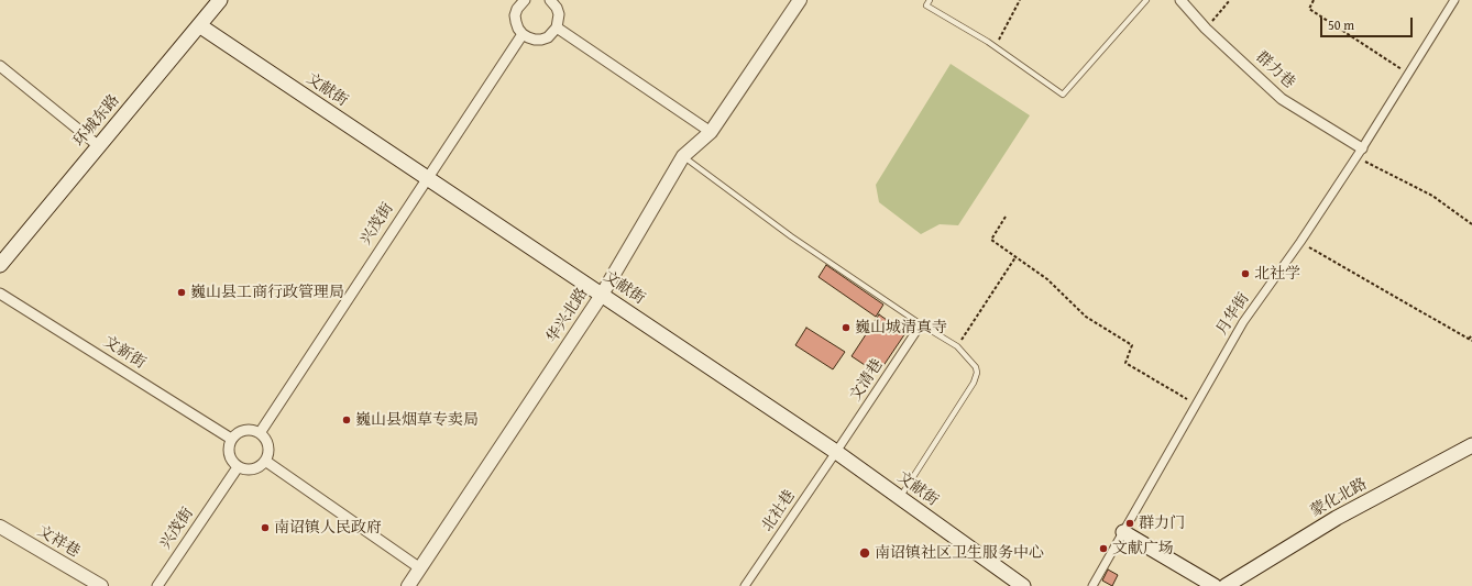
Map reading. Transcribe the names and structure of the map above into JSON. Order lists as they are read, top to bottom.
{
  "streets": {
    "main road": ["文献街", "环城东路", "蒙化北路"],
    "street": [
      "群力巷",
      "兴茂街",
      "月华街",
      "华兴北路",
      "文新街",
      "文清巷",
      "北社巷",
      "文祥巷"
    ]
  },
  "crossings": [
    ["群力巷", "月华街"],
    ["文献街", "环城东路"],
    ["文献街", "兴茂街"],
    ["文献街", "华兴北路"],
    ["文献街", "文清巷"],
    ["文献街", "北社巷"],
    ["兴茂街", "文新街"],
    ["文清巷", "北社巷"]
  ],
  "places": [
    "北社学",
    "巍山县工商行政管理局",
    "巍山城清真寺",
    "巍山县烟草专卖局",
    "群力门",
    "南诏镇人民政府",
    "文献广场",
    "南诏镇社区卫生服务中心"
  ],
  "scale_bar": "50 m"
}
